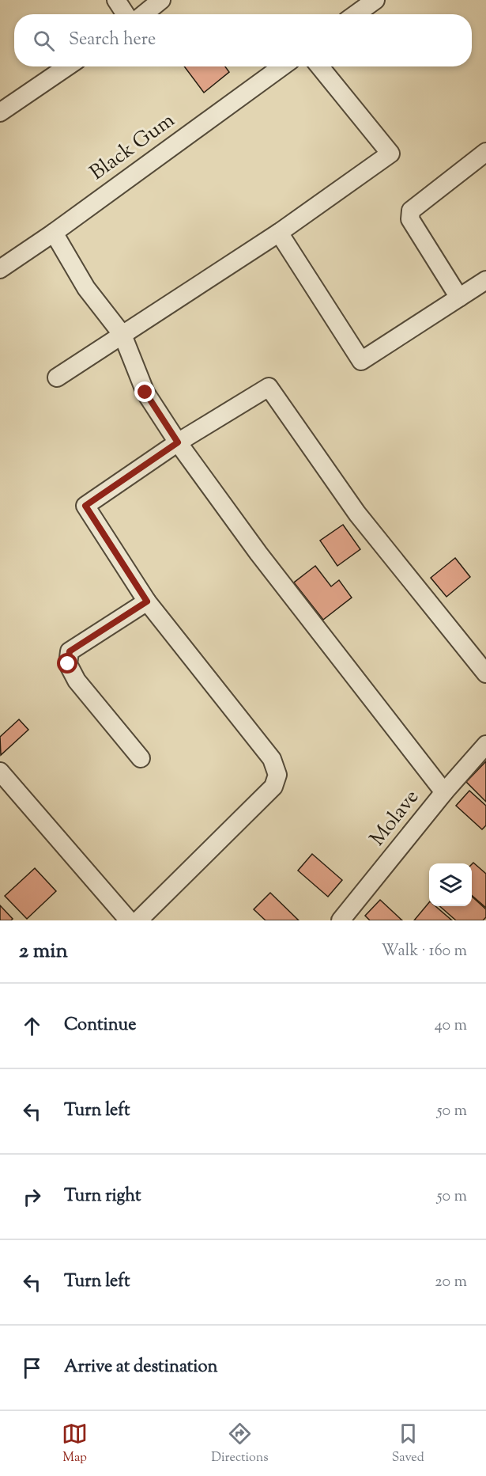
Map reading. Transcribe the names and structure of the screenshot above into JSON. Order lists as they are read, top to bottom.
{
  "streets": {
    "street": ["Black Gum", "Molave"]
  },
  "page": {
    "search": "Search here",
    "heading": ["2 min", "Walk · 160 m"],
    "list": [
      ["Continue", "40 m"],
      ["Turn left", "50 m"],
      ["Turn right", "50 m"],
      ["Turn left", "20 m"],
      "Arrive at destination"
    ],
    "nav": ["Map", "Directions", "Saved"]
  }
}
